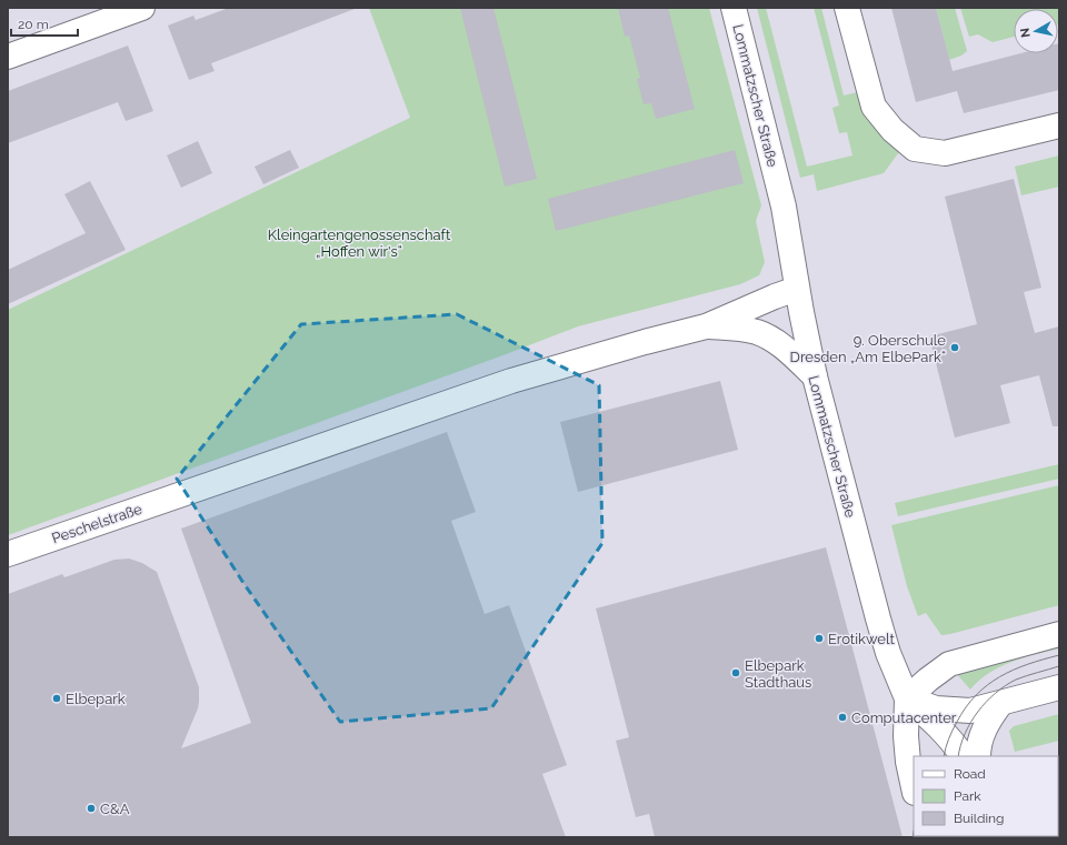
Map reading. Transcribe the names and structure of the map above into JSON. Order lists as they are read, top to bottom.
{
  "streets": {
    "street": ["Lommatzscher Straße", "Peschelstraße"]
  },
  "parks": ["Kleingartengenossenschaft „Hoffen wir's“"],
  "places": [
    "9. Oberschule Dresden „Am ElbePark“",
    "Erotikwelt",
    "Elbepark Stadthaus",
    "Elbepark",
    "Computacenter",
    "C&A"
  ],
  "legend": ["Road", "Park", "Building"],
  "scale_bar": "20 m",
  "north": "left"
}
